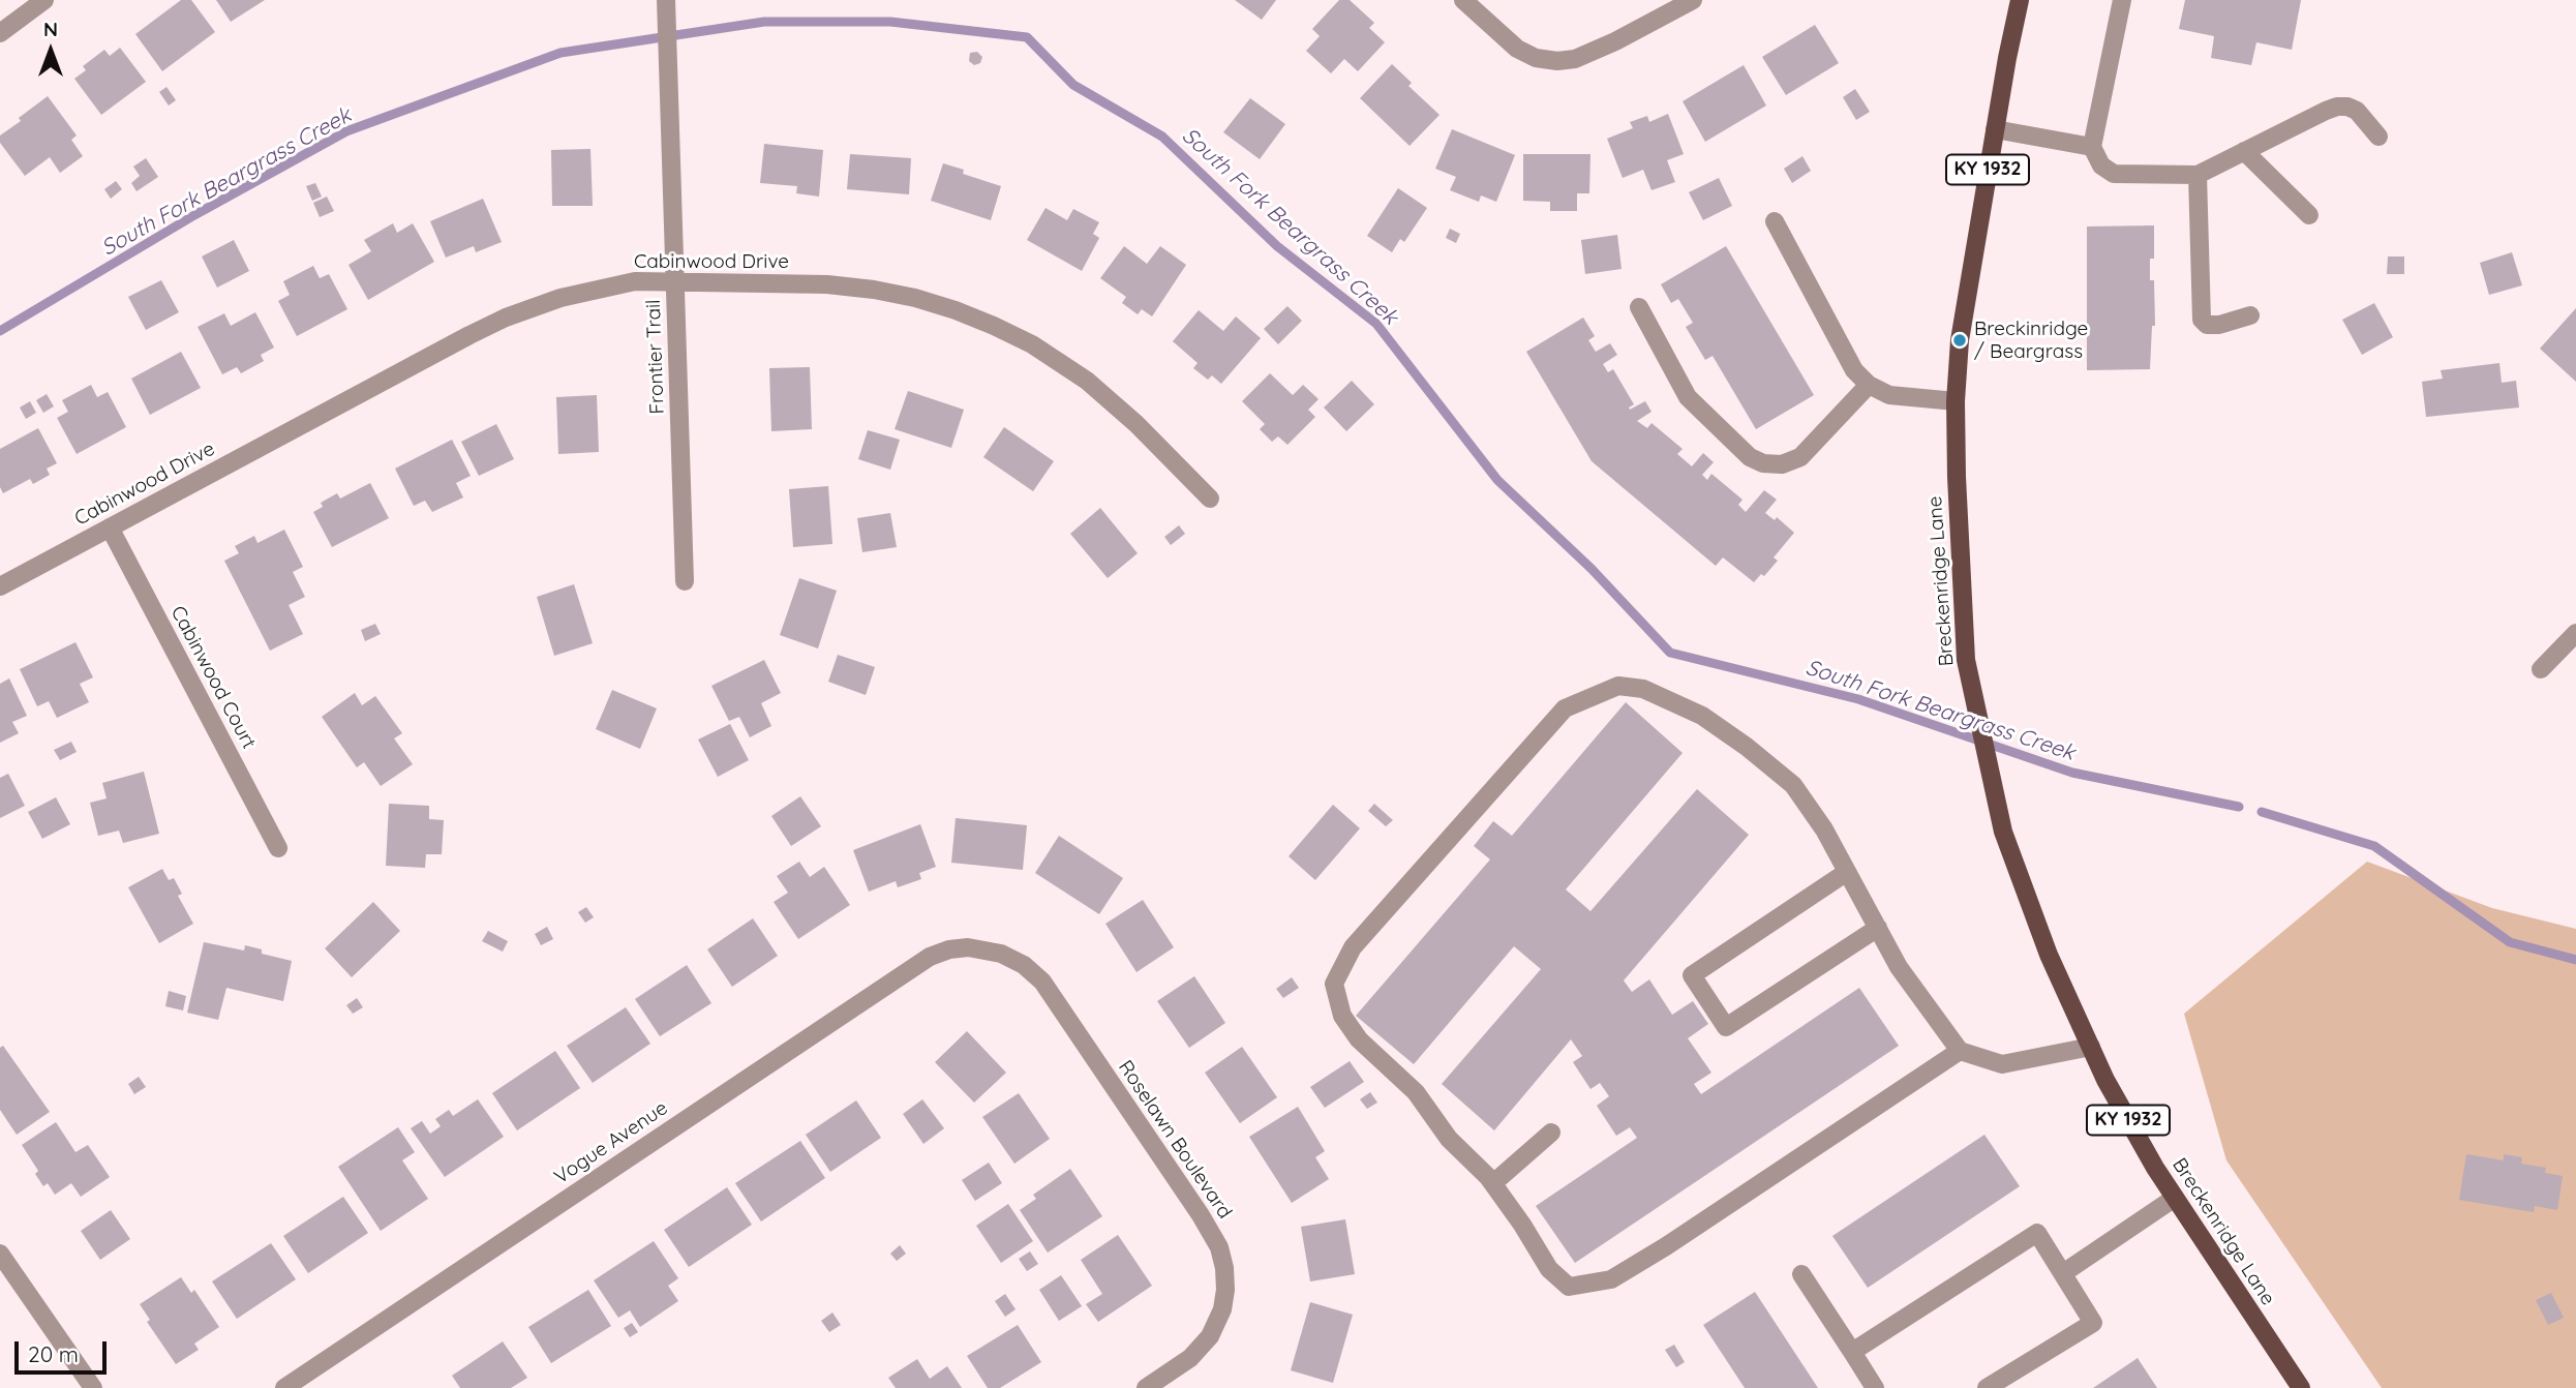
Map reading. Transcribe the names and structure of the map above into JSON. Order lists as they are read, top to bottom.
{
  "streets": {
    "main road": ["KY 1932", "Breckenridge Lane"],
    "street": [
      "Cabinwood Drive",
      "Frontier Trail",
      "Cabinwood Court",
      "Roselawn Boulevard",
      "Vogue Avenue"
    ]
  },
  "crossings": [
    ["Cabinwood Drive", "Frontier Trail"],
    ["Cabinwood Drive", "Cabinwood Court"],
    ["Roselawn Boulevard", "Vogue Avenue"]
  ],
  "water": ["South Fork Beargrass Creek"],
  "places": ["Breckinridge / Beargrass"],
  "scale_bar": "20 m",
  "north": "top"
}
